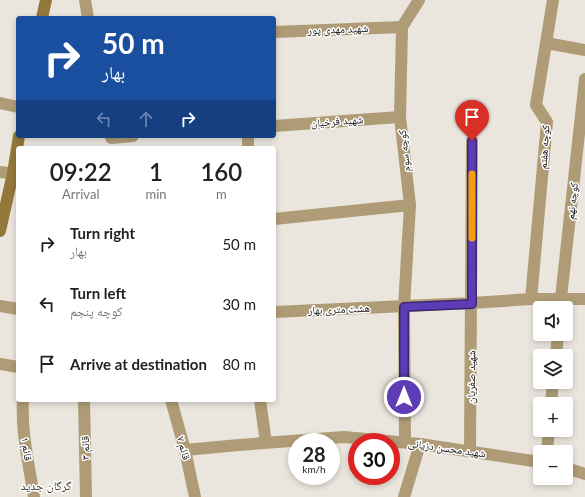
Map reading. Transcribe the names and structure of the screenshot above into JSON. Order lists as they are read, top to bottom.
{
  "streets": {
    "street": [
      "شهید مهدی پور",
      "شهید فرخیان",
      "کوچه هفتم",
      "کوچه سوم",
      "کوچه نهم",
      "هشت متری بهار",
      "شهید صفریان",
      "۳ قائم",
      "۷ قائم",
      "شهید محسن دزیانی",
      "۱ قائم"
    ]
  },
  "crossings": [
    ["شهید مهدی پور", "کوچه سوم"],
    ["شهید فرخیان", "کوچه سوم"],
    ["کوچه هفتم", "هشت متری بهار"],
    ["کوچه سوم", "هشت متری بهار"],
    ["کوچه سوم", "شهید محسن دزیانی"],
    ["هشت متری بهار", "شهید صفریان"],
    ["شهید صفریان", "شهید محسن دزیانی"],
    ["۷ قائم", "شهید محسن دزیانی"]
  ],
  "districts": ["گرگان جدید"],
  "page": {
    "turn": ["50 m", "بهار"],
    "eta": [
      "09:22",
      "Arrival",
      "1",
      "min",
      "160",
      "m"
    ],
    "list": [
      {
        "name": "Turn right",
        "note": "بهار",
        "value": "50 m"
      },
      {
        "name": "Turn left",
        "note": "کوچه پنجم",
        "value": "30 m"
      },
      {
        "name": "Arrive at destination",
        "value": "80 m"
      }
    ],
    "map_buttons": ["+", "−"],
    "speed": "28 km/h",
    "limit": "30"
  }
}
